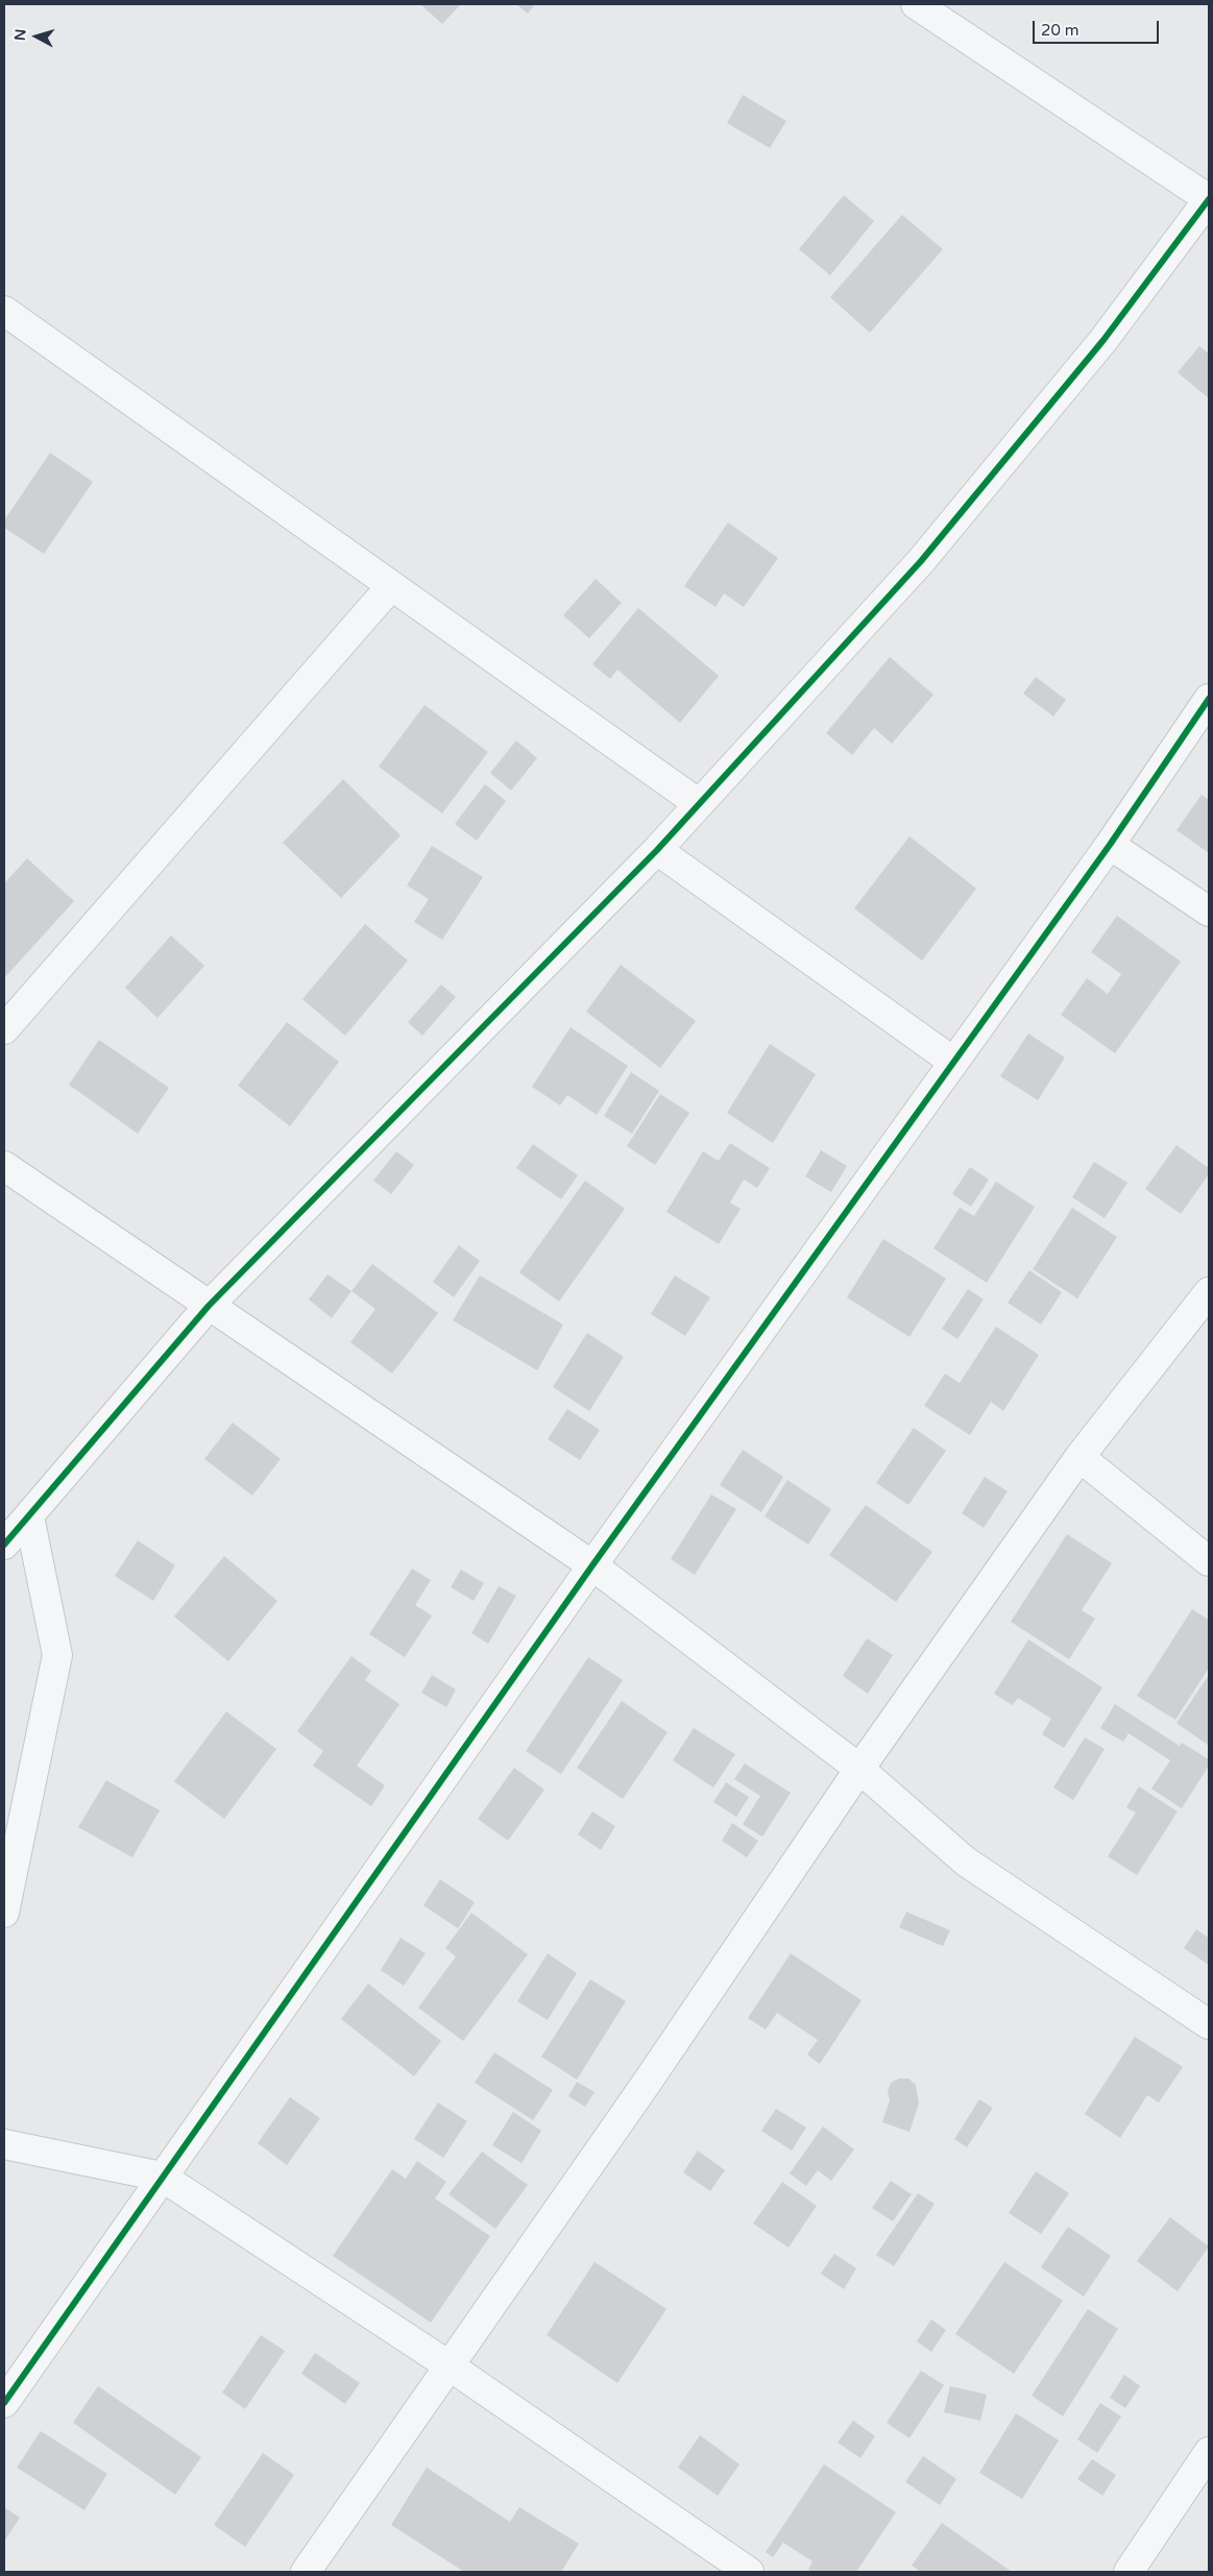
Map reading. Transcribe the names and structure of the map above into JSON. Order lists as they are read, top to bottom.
{
  "scale_bar": "20 m",
  "north": "left"
}
